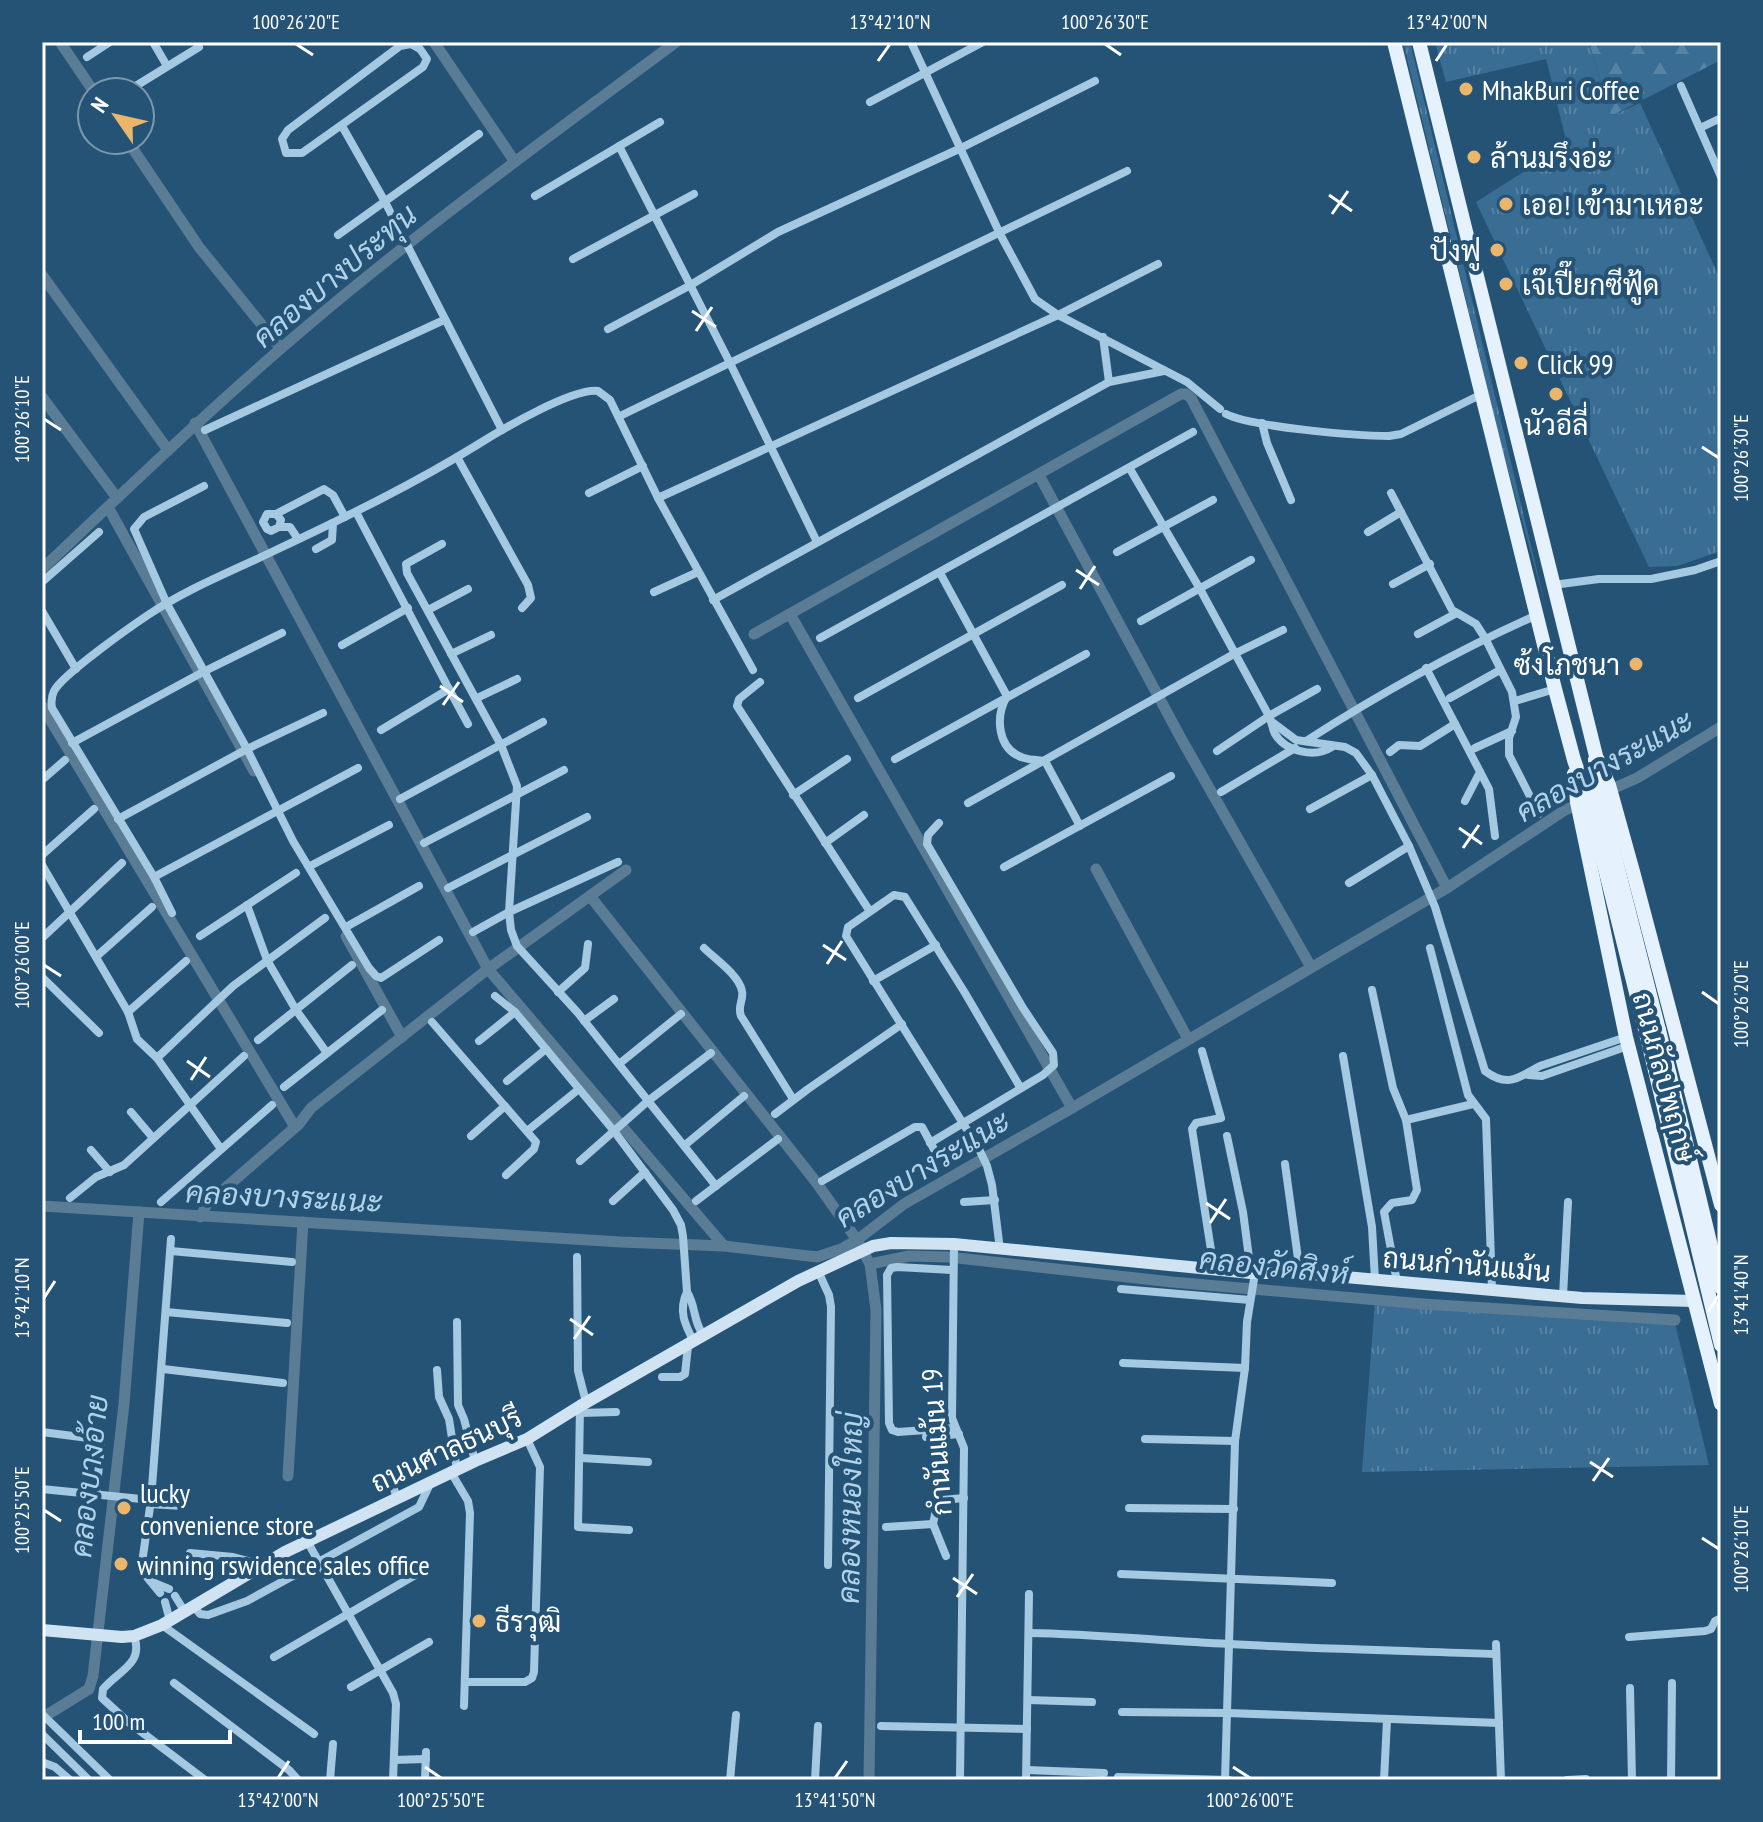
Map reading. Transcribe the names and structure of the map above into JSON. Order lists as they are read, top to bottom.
{
  "streets": {
    "main road": ["ถนนกัลปพฤกษ์"],
    "street": ["ถนนกำนันแม้น", "กำนันแม้น 19", "ถนนศาลธนบุรี"]
  },
  "crossings": [
    ["ถนนกัลปพฤกษ์", "ถนนกำนันแม้น"],
    ["ถนนกำนันแม้น", "กำนันแม้น 19"],
    ["ถนนกำนันแม้น", "ถนนศาลธนบุรี"]
  ],
  "water": [
    "คลองบางประทุน",
    "คลองบางระแนะ",
    "คลองวัดสิงห์",
    "คลองบางอ้าย",
    "คลองหนองใหญ่"
  ],
  "places": [
    "MhakBuri Coffee",
    "ล้านมรึงอ่ะ",
    "เออ! เข้ามาเหอะ",
    "ปังฟู",
    "เจ๊เปี๊ยกซีฟู้ด",
    "Click 99",
    "นัวอีลี่",
    "ซ้งโภชนา",
    "lucky convenience store",
    "winning rswidence sales office",
    "ธีรวุฒิ"
  ],
  "scale_bar": "100 m",
  "north": "top left",
  "coordinates": [
    "100°26'20\"E",
    "13°42'10\"N",
    "100°26'30\"E",
    "13°42'00\"N",
    "100°26'10\"E",
    "100°26'00\"E",
    "13°41'40\"N",
    "100°25'50\"E",
    "13°41'50\"N"
  ]
}
